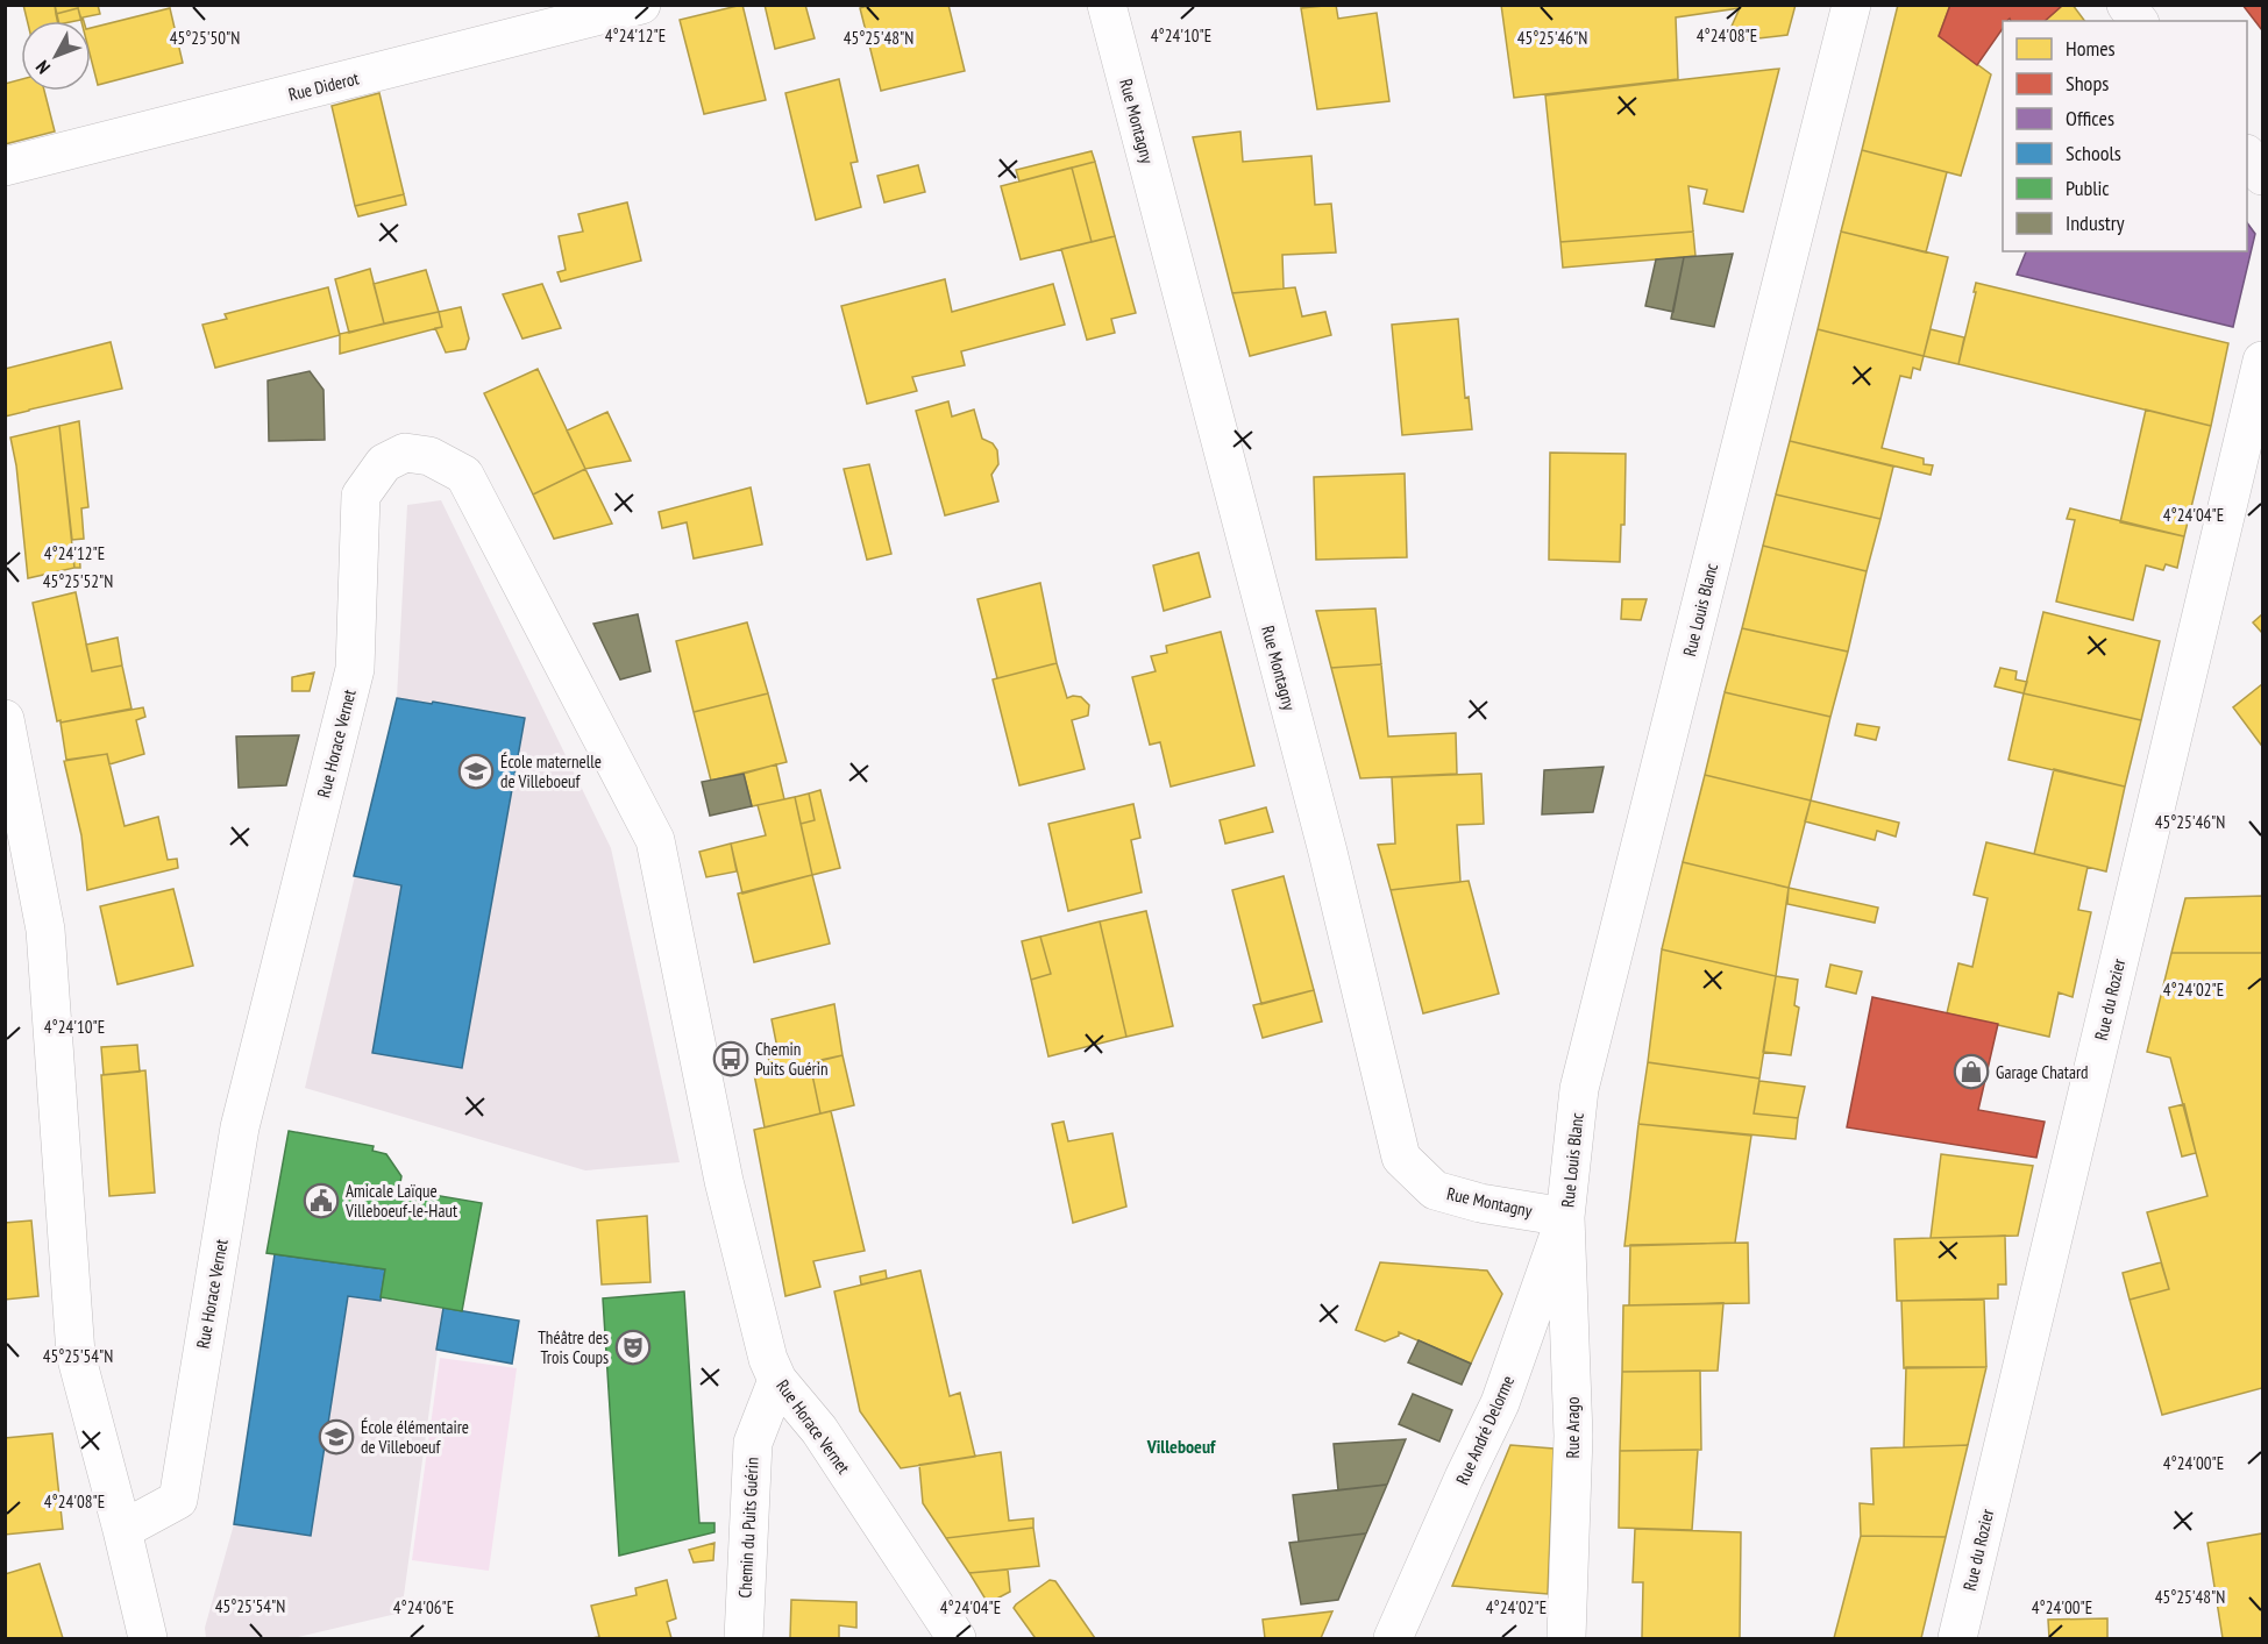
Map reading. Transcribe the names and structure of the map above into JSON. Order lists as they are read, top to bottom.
{
  "streets": {
    "street": [
      "Rue Diderot",
      "Rue Montagny",
      "Rue Louis Blanc",
      "Rue Horace Vernet",
      "Rue du Rozier",
      "Rue Arago",
      "Rue André Delorme",
      "Chemin du Puits Guérin"
    ]
  },
  "crossings": [
    ["Rue Montagny", "Rue Louis Blanc"],
    ["Rue Montagny", "Rue Arago"],
    ["Rue Montagny", "Rue André Delorme"],
    ["Rue Louis Blanc", "Rue Arago"],
    ["Rue Louis Blanc", "Rue André Delorme"],
    ["Rue Horace Vernet", "Chemin du Puits Guérin"],
    ["Rue Arago", "Rue André Delorme"]
  ],
  "districts": ["Villeboeuf"],
  "places": {
    "school or university": ["École maternelle de Villeboeuf", "École élémentaire de Villeboeuf"],
    "bus stop": ["Chemin Puits Guérin"],
    "shop": ["Garage Chatard"],
    "public building": ["Amicale Laïque Villeboeuf-le-Haut"],
    "theatre": ["Théâtre des Trois Coups"]
  },
  "legend": [
    "Homes",
    "Shops",
    "Offices",
    "Schools",
    "Public",
    "Industry"
  ],
  "north": "bottom left",
  "coordinates": [
    "4°24'12\"E",
    "4°24'10\"E",
    "4°24'08\"E",
    "45°25'50\"N",
    "45°25'48\"N",
    "45°25'46\"N",
    "4°24'04\"E",
    "45°25'52\"N",
    "4°24'02\"E",
    "45°25'54\"N",
    "4°24'00\"E",
    "4°24'06\"E"
  ]
}
